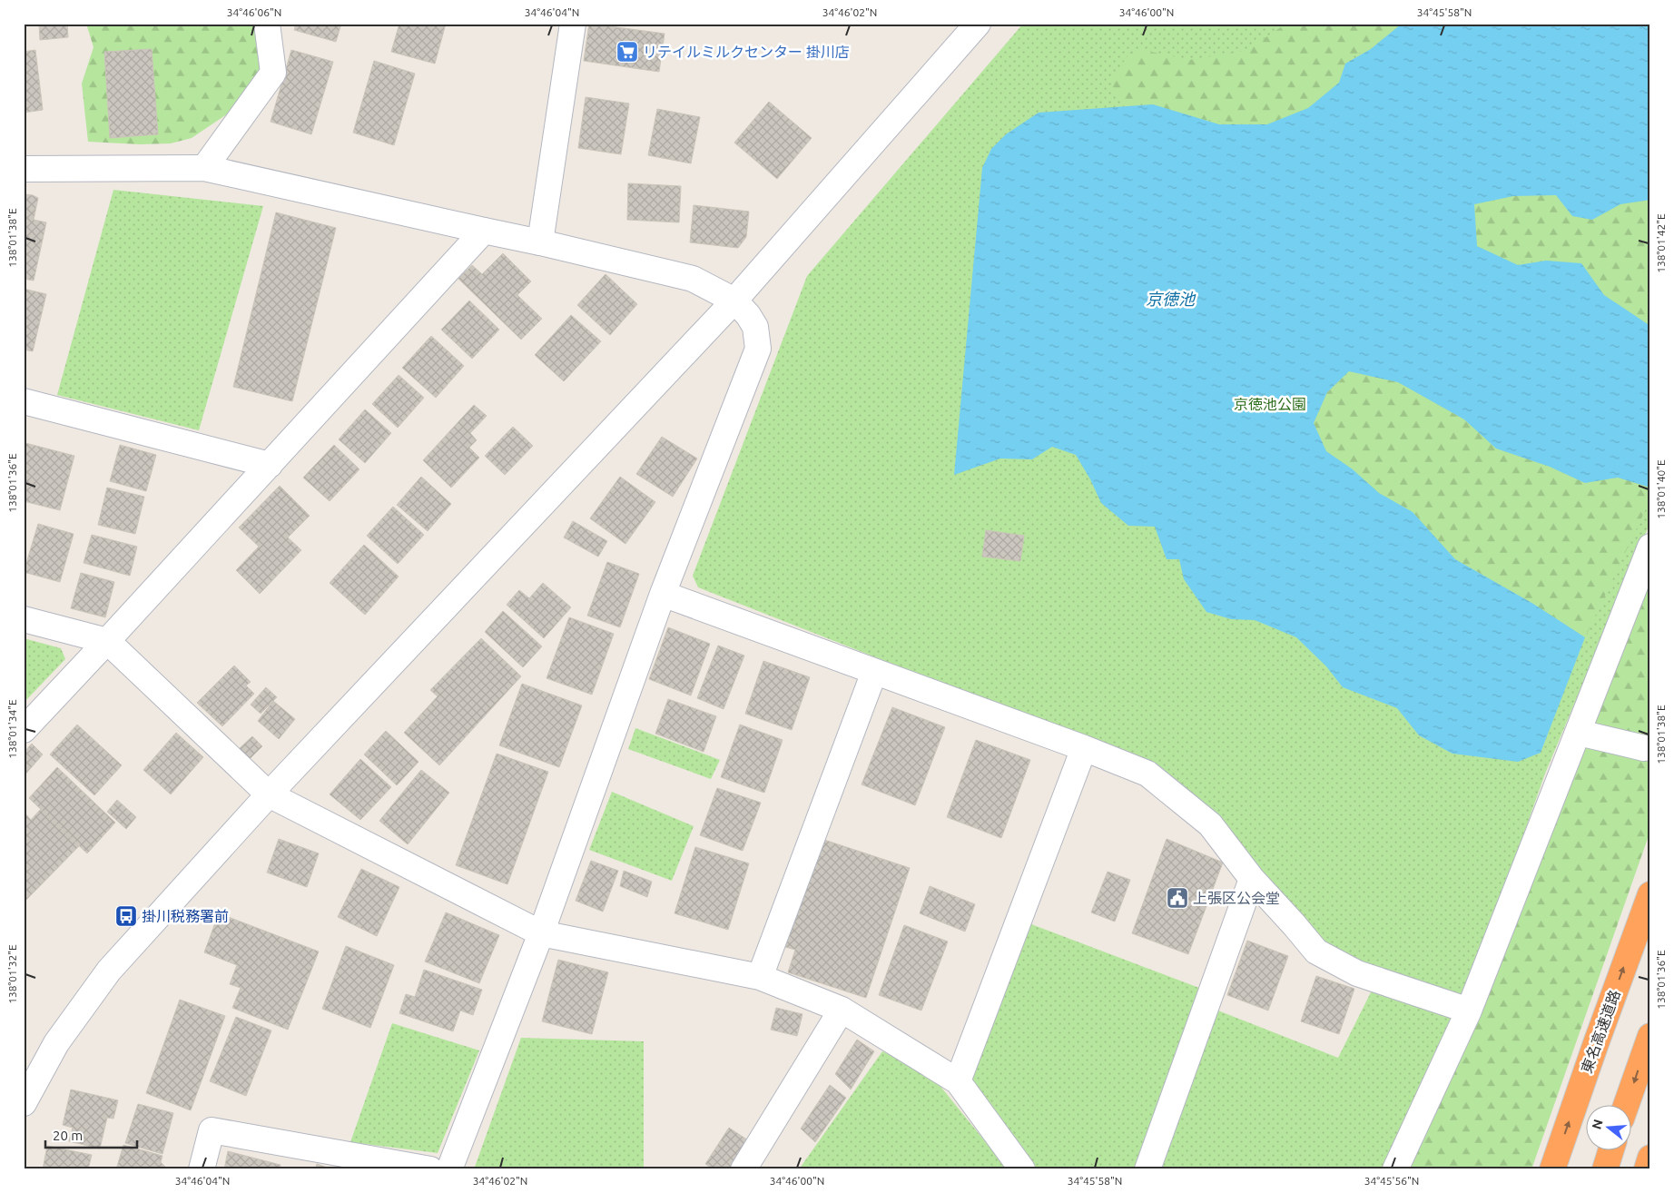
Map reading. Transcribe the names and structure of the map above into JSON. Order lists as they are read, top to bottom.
{
  "streets": {
    "highway": ["東名高速道路"]
  },
  "water": ["京徳池"],
  "parks": ["京徳池公園"],
  "places": {
    "supermarket": ["リテイルミルクセンター 掛川店"],
    "public building": ["上張区公会堂"],
    "bus stop": ["掛川税務署前"]
  },
  "scale_bar": "20 m",
  "north": "left",
  "coordinates": [
    "34°46'06\"N",
    "34°46'04\"N",
    "34°46'02\"N",
    "34°46'00\"N",
    "34°45'58\"N",
    "138°01'38\"E",
    "138°01'42\"E",
    "138°01'36\"E",
    "138°01'40\"E",
    "138°01'34\"E",
    "138°01'32\"E",
    "34°45'56\"N"
  ]
}
